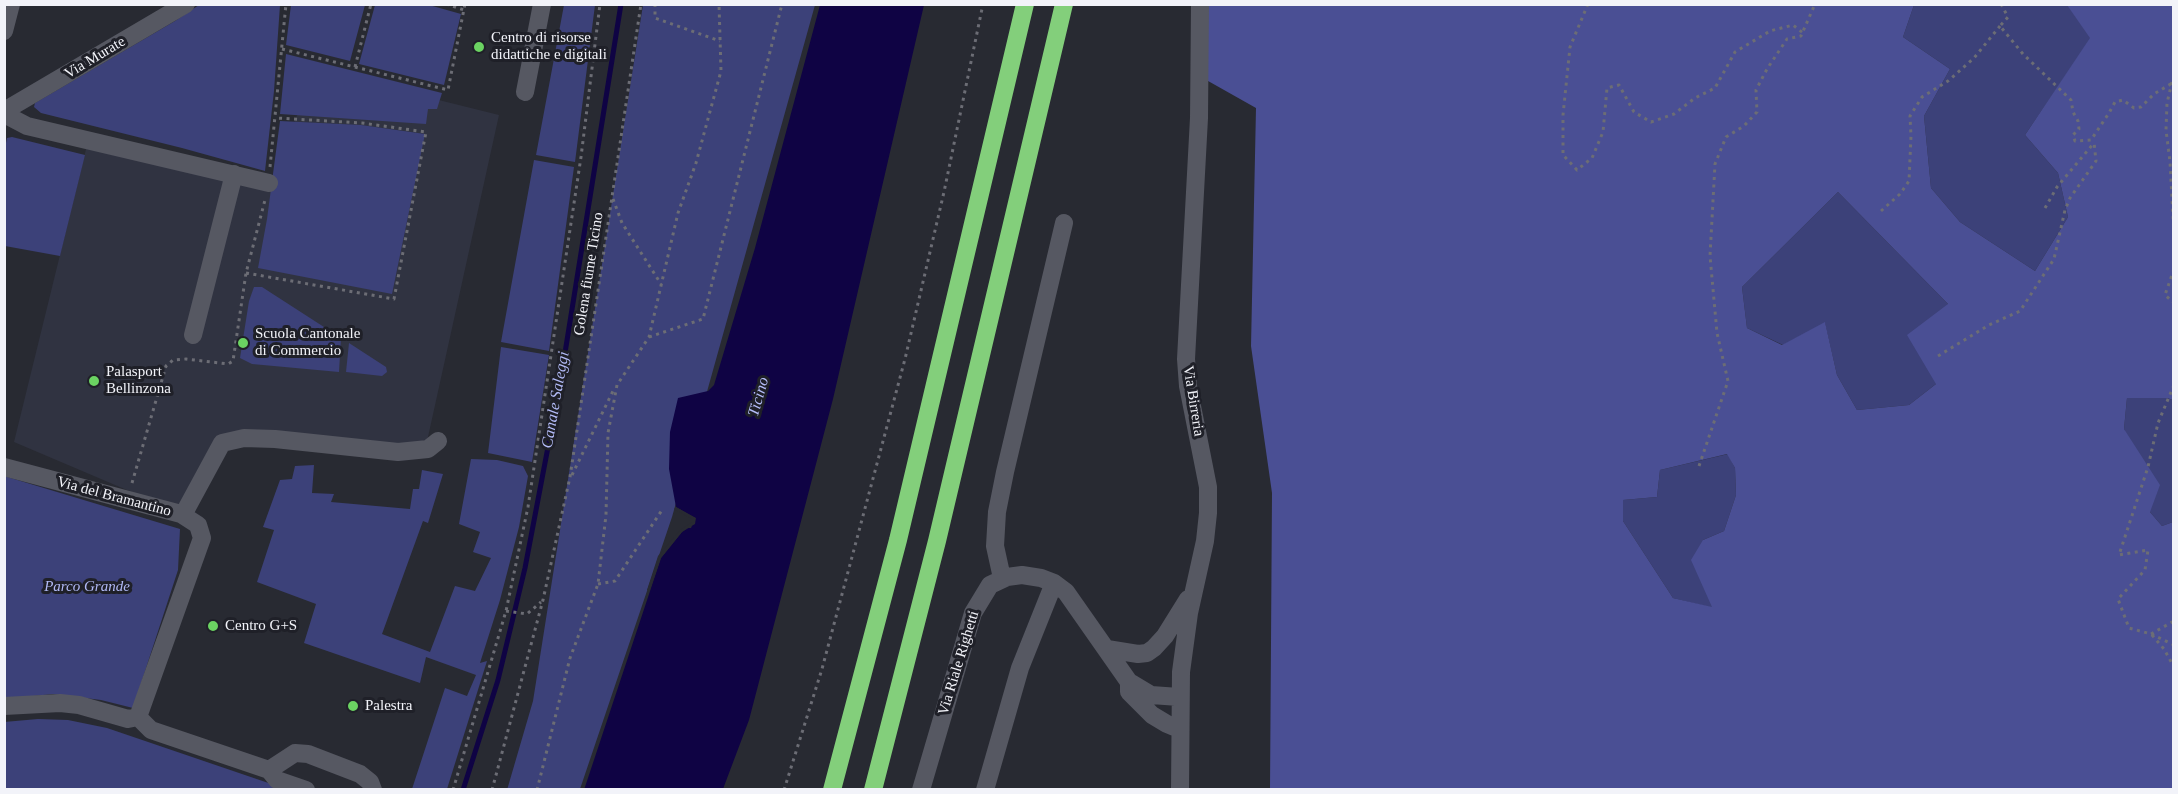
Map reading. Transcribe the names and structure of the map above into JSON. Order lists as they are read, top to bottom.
{
  "streets": {
    "street": [
      "Via Murate",
      "Via Birreria",
      "Via del Bramantino",
      "Via Riale Righetti"
    ],
    "path": ["Golena fiume Ticino"]
  },
  "water": ["Ticino", "Canale Saleggi"],
  "parks": ["Parco Grande"],
  "places": [
    "Centro di risorse didattiche e digitali",
    "Scuola Cantonale di Commercio",
    "Palasport Bellinzona",
    "Centro G+S",
    "Palestra"
  ]
}
